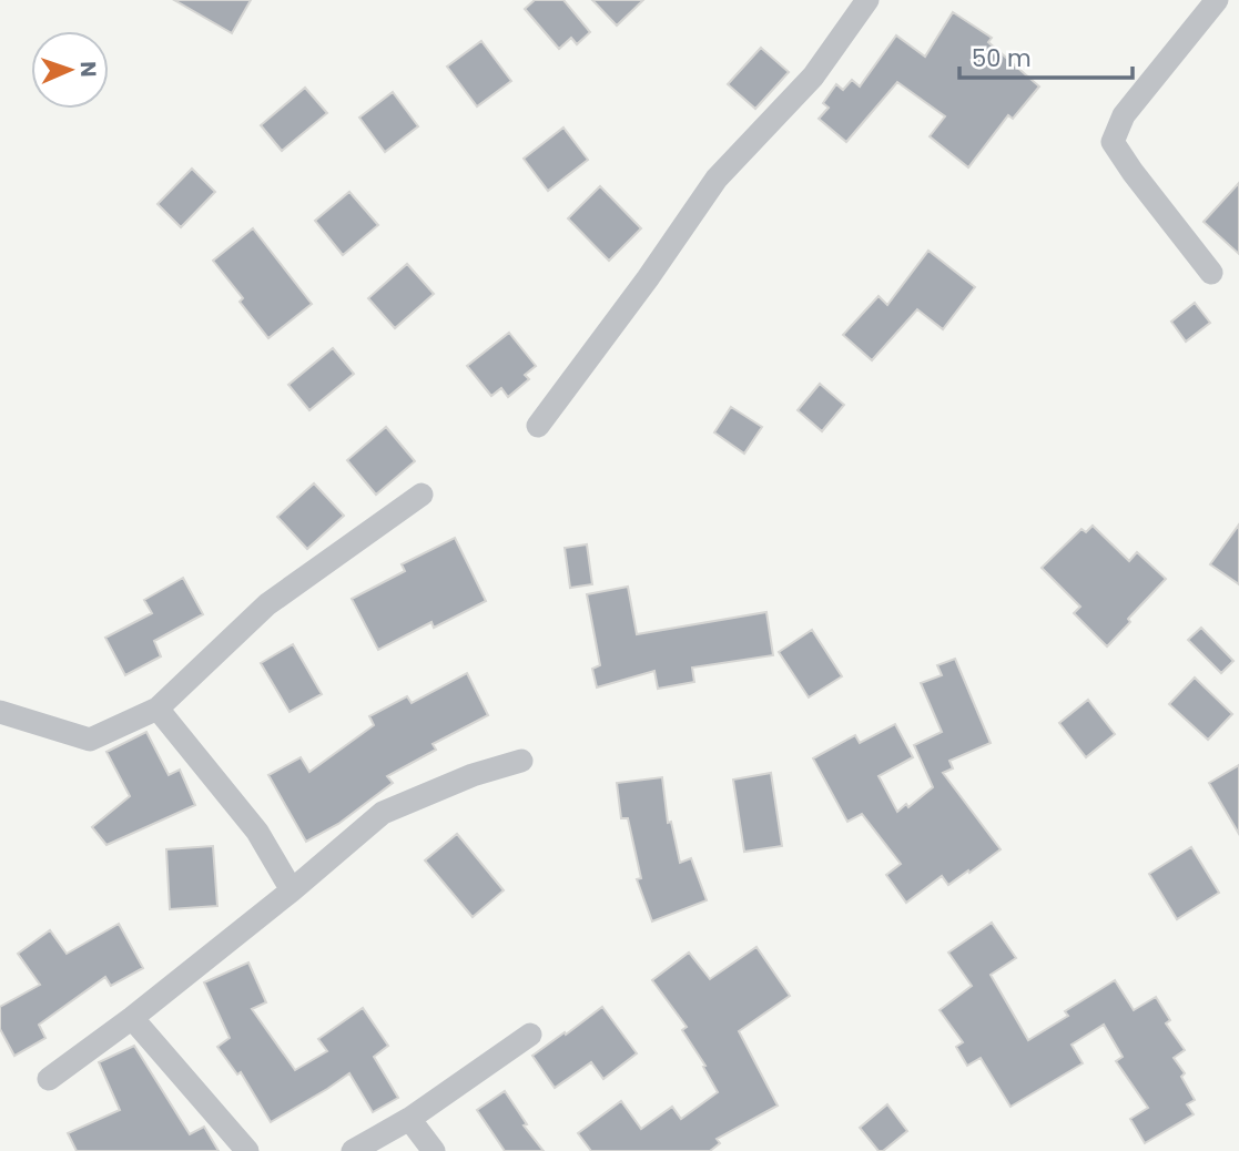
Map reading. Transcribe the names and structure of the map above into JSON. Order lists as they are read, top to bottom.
{
  "scale_bar": "50 m",
  "north": "right"
}
